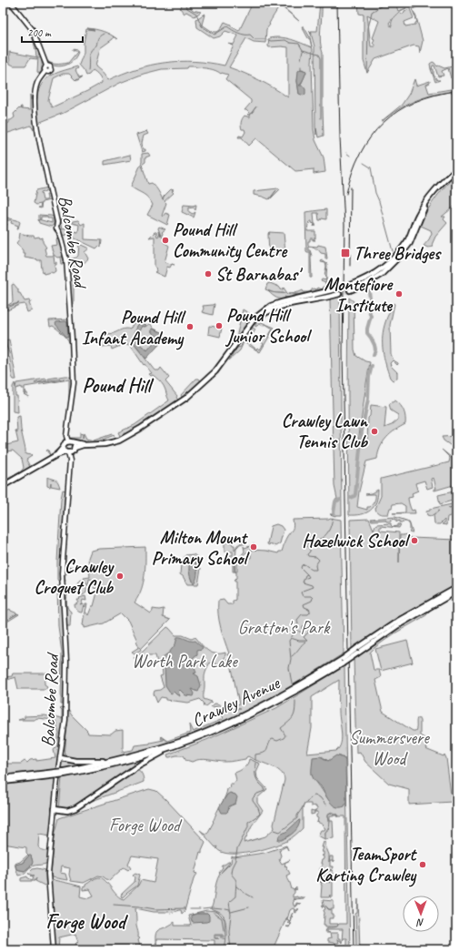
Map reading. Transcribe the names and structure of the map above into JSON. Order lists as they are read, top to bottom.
{
  "streets": {
    "main road": ["Balcombe Road", "Crawley Avenue"]
  },
  "districts": ["Pound Hill", "Forge Wood"],
  "parks": [
    "Gratton's Park",
    "Worth Park Lake",
    "Summersvere Wood",
    "Forge Wood"
  ],
  "places": {
    "other": [
      "Pound Hill Community Centre",
      "St Barnabas'",
      "Montefiore Institute",
      "Pound Hill Junior School",
      "Pound Hill Infant Academy",
      "Crawley Lawn Tennis Club",
      "Hazelwick School",
      "Milton Mount Primary School",
      "Crawley Croquet Club",
      "TeamSport Karting Crawley"
    ],
    "transit": ["Three Bridges"]
  },
  "scale_bar": "200 m",
  "north": "bottom"
}
